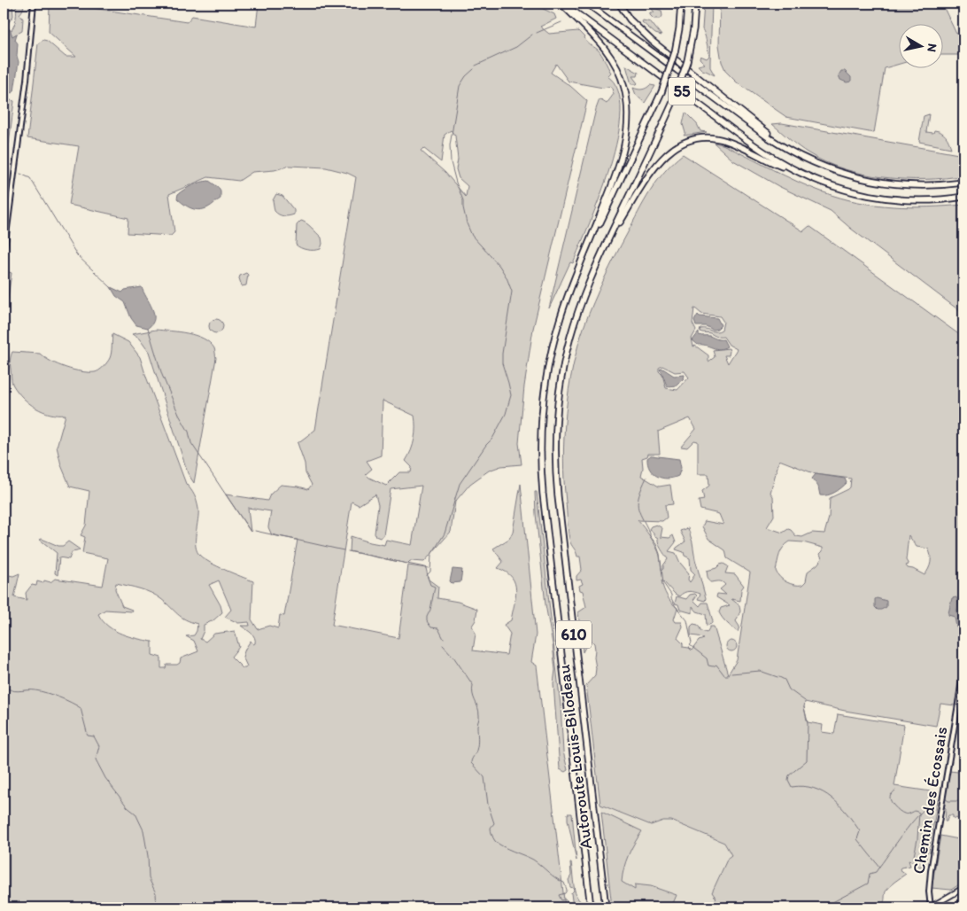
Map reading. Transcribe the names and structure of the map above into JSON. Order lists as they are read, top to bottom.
{
  "streets": {
    "highway": ["55", "610", "Autoroute Louis-Bilodeau"],
    "main road": ["Chemin des Écossais"]
  },
  "north": "right"
}
